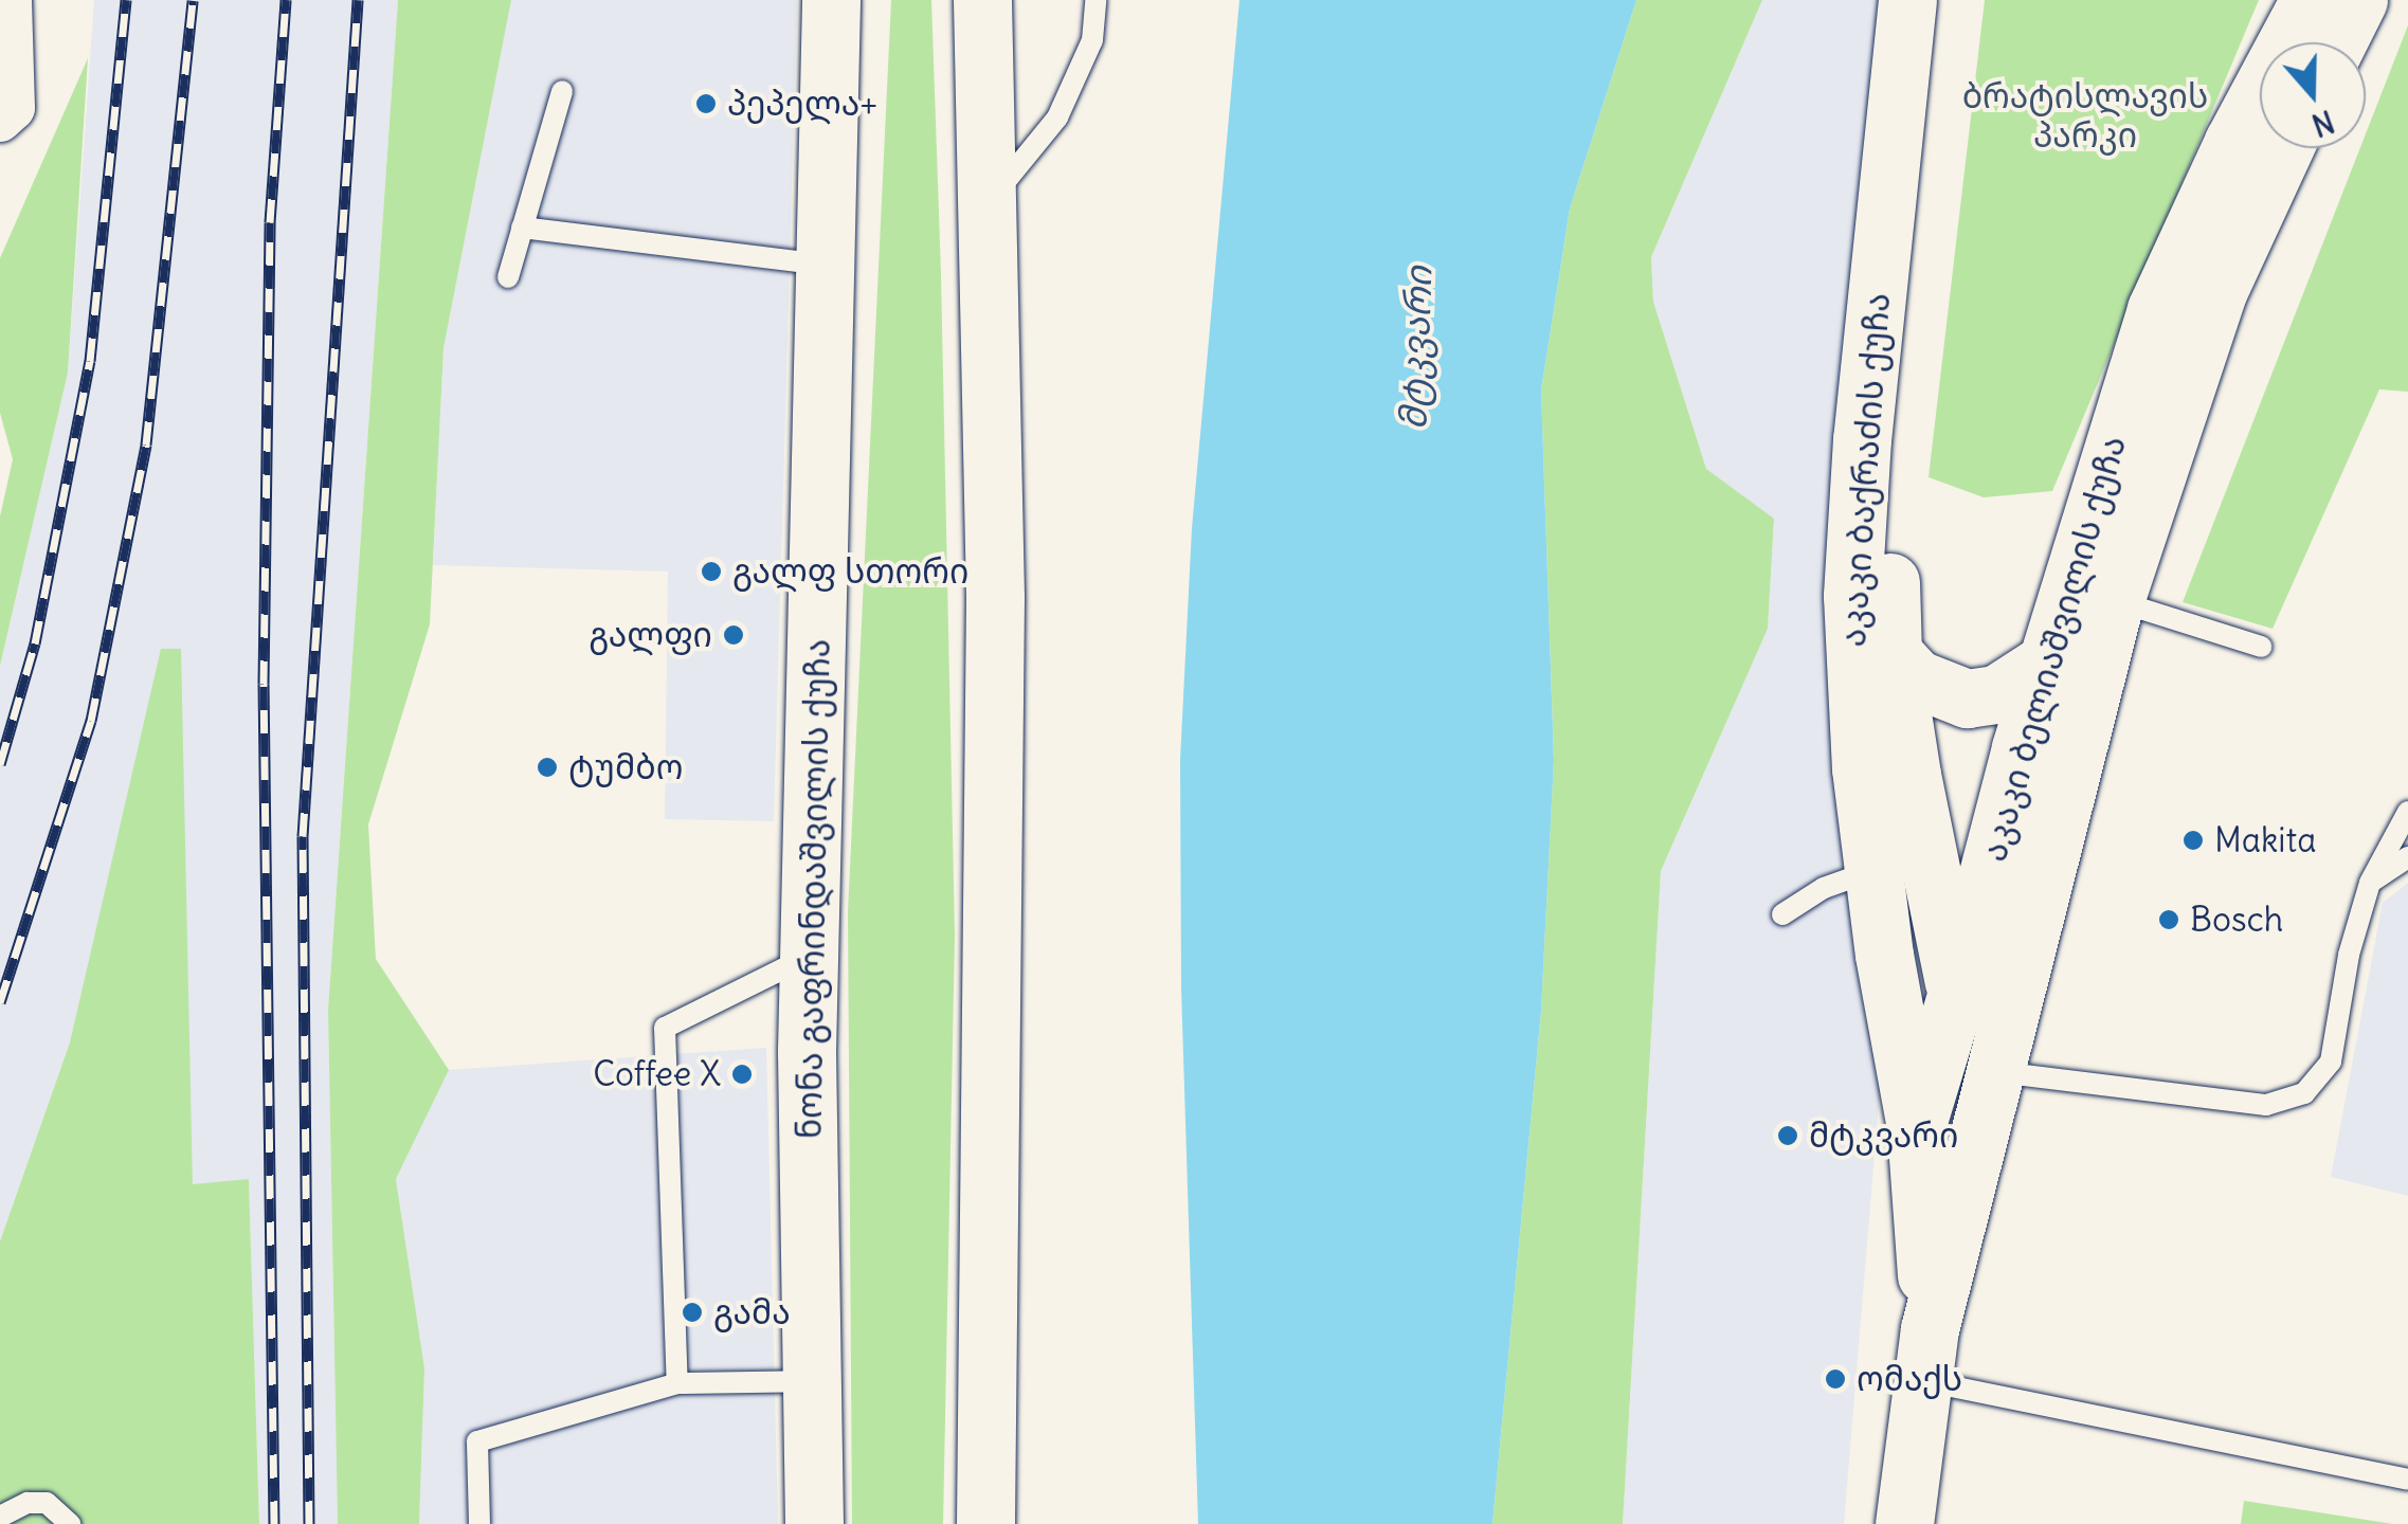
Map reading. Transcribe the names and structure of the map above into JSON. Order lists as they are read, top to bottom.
{
  "streets": {
    "main road": ["აკაკი ბაქრაძის ქუჩა", "აკაკი ბელიაშვილის ქუჩა", "ნონა გაფრინდაშვილის ქუჩა"]
  },
  "crossings": [
    ["აკაკი ბაქრაძის ქუჩა", "აკაკი ბელიაშვილის ქუჩა"]
  ],
  "water": ["მტკვარი"],
  "parks": ["ბრატისლავის პარკი"],
  "places": [
    "პეპელა+",
    "გალფ სთორი",
    "გალფი",
    "ტუმბო",
    "Makita",
    "Bosch",
    "Coffee X",
    "მტკვარი",
    "გამა",
    "ომაქს"
  ],
  "north": "bottom"
}
